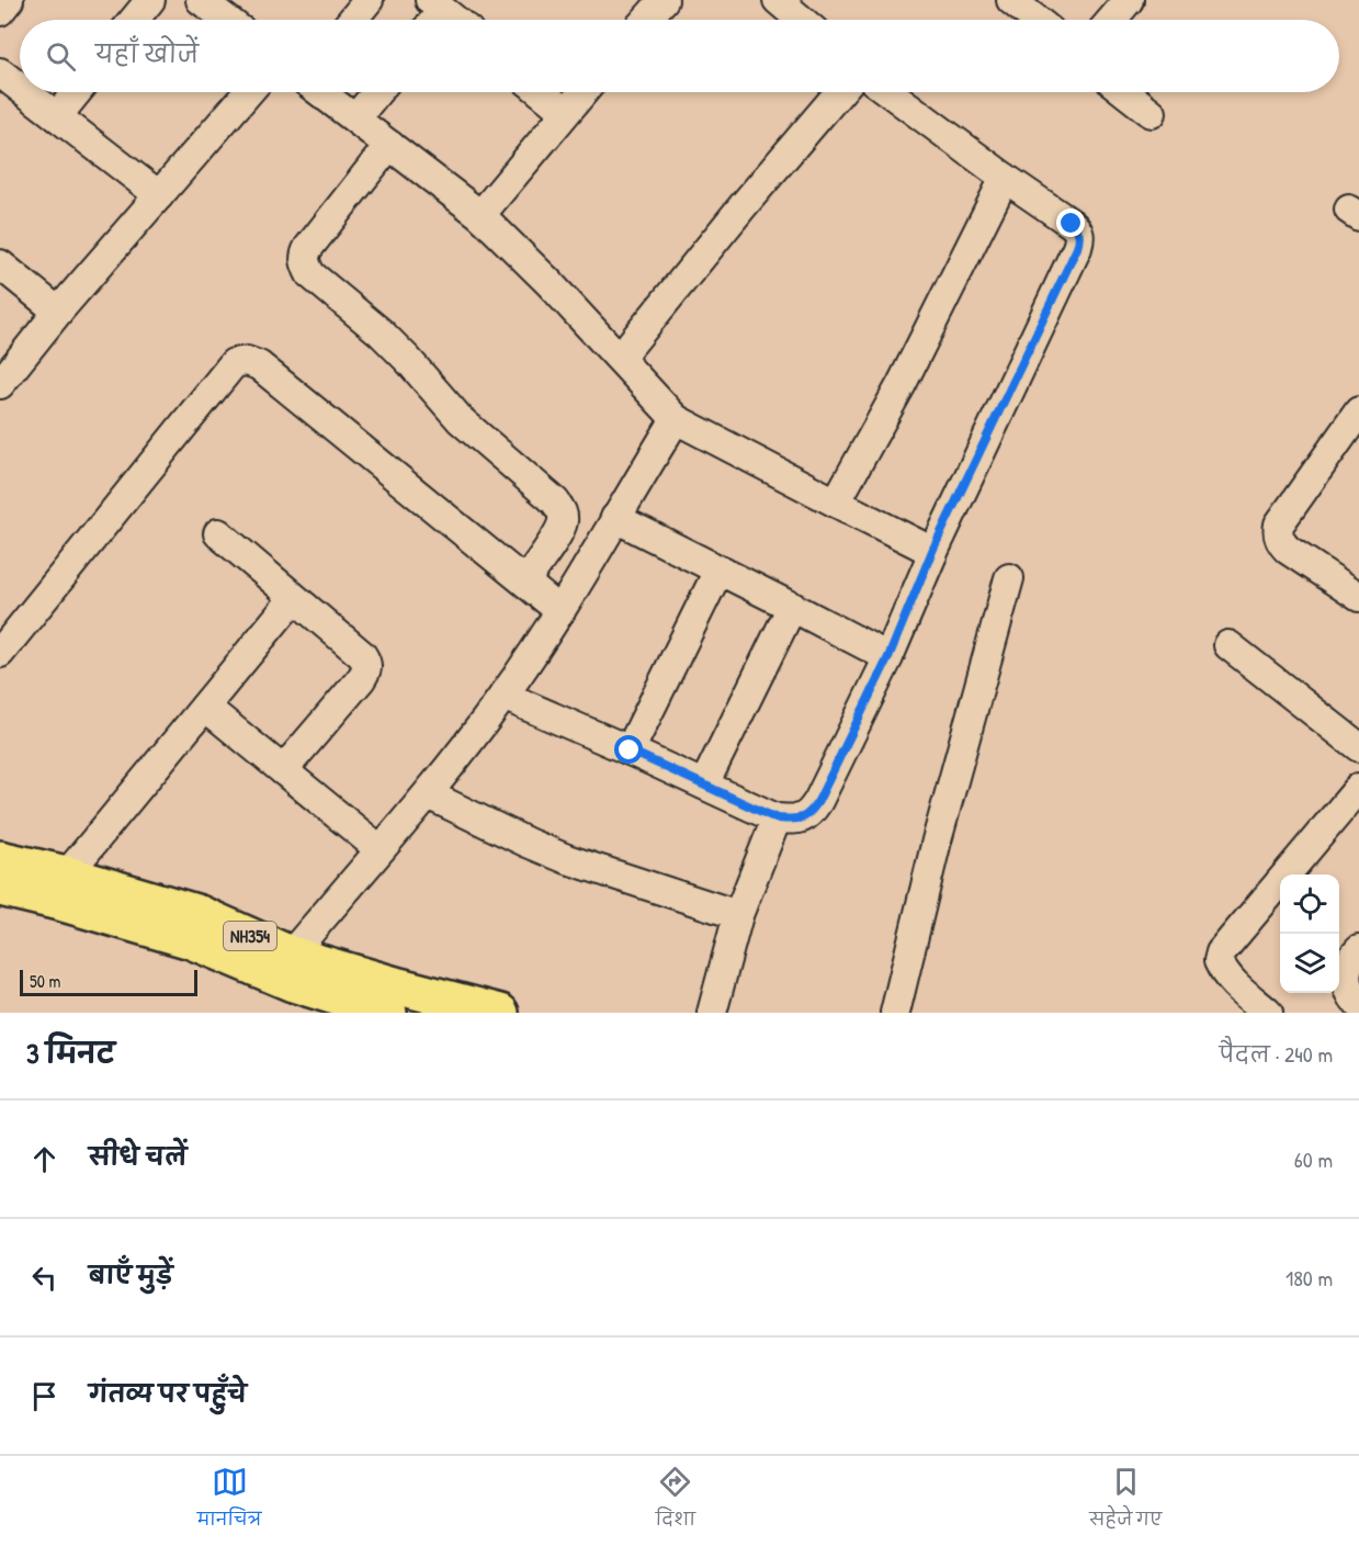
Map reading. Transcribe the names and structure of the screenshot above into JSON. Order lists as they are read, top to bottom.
{
  "streets": {
    "highway": ["NH354"]
  },
  "scale_bar": "50 m",
  "page": {
    "search": "यहाँ खोजें",
    "scale": "50 m",
    "heading": ["3 मिनट", "पैदल · 240 m"],
    "list": [
      ["सीधे चलें", "60 m"],
      ["बाएँ मुड़ें", "180 m"],
      "गंतव्य पर पहुँचे"
    ],
    "nav": ["मानचित्र", "दिशा", "सहेजे गए"]
  }
}
